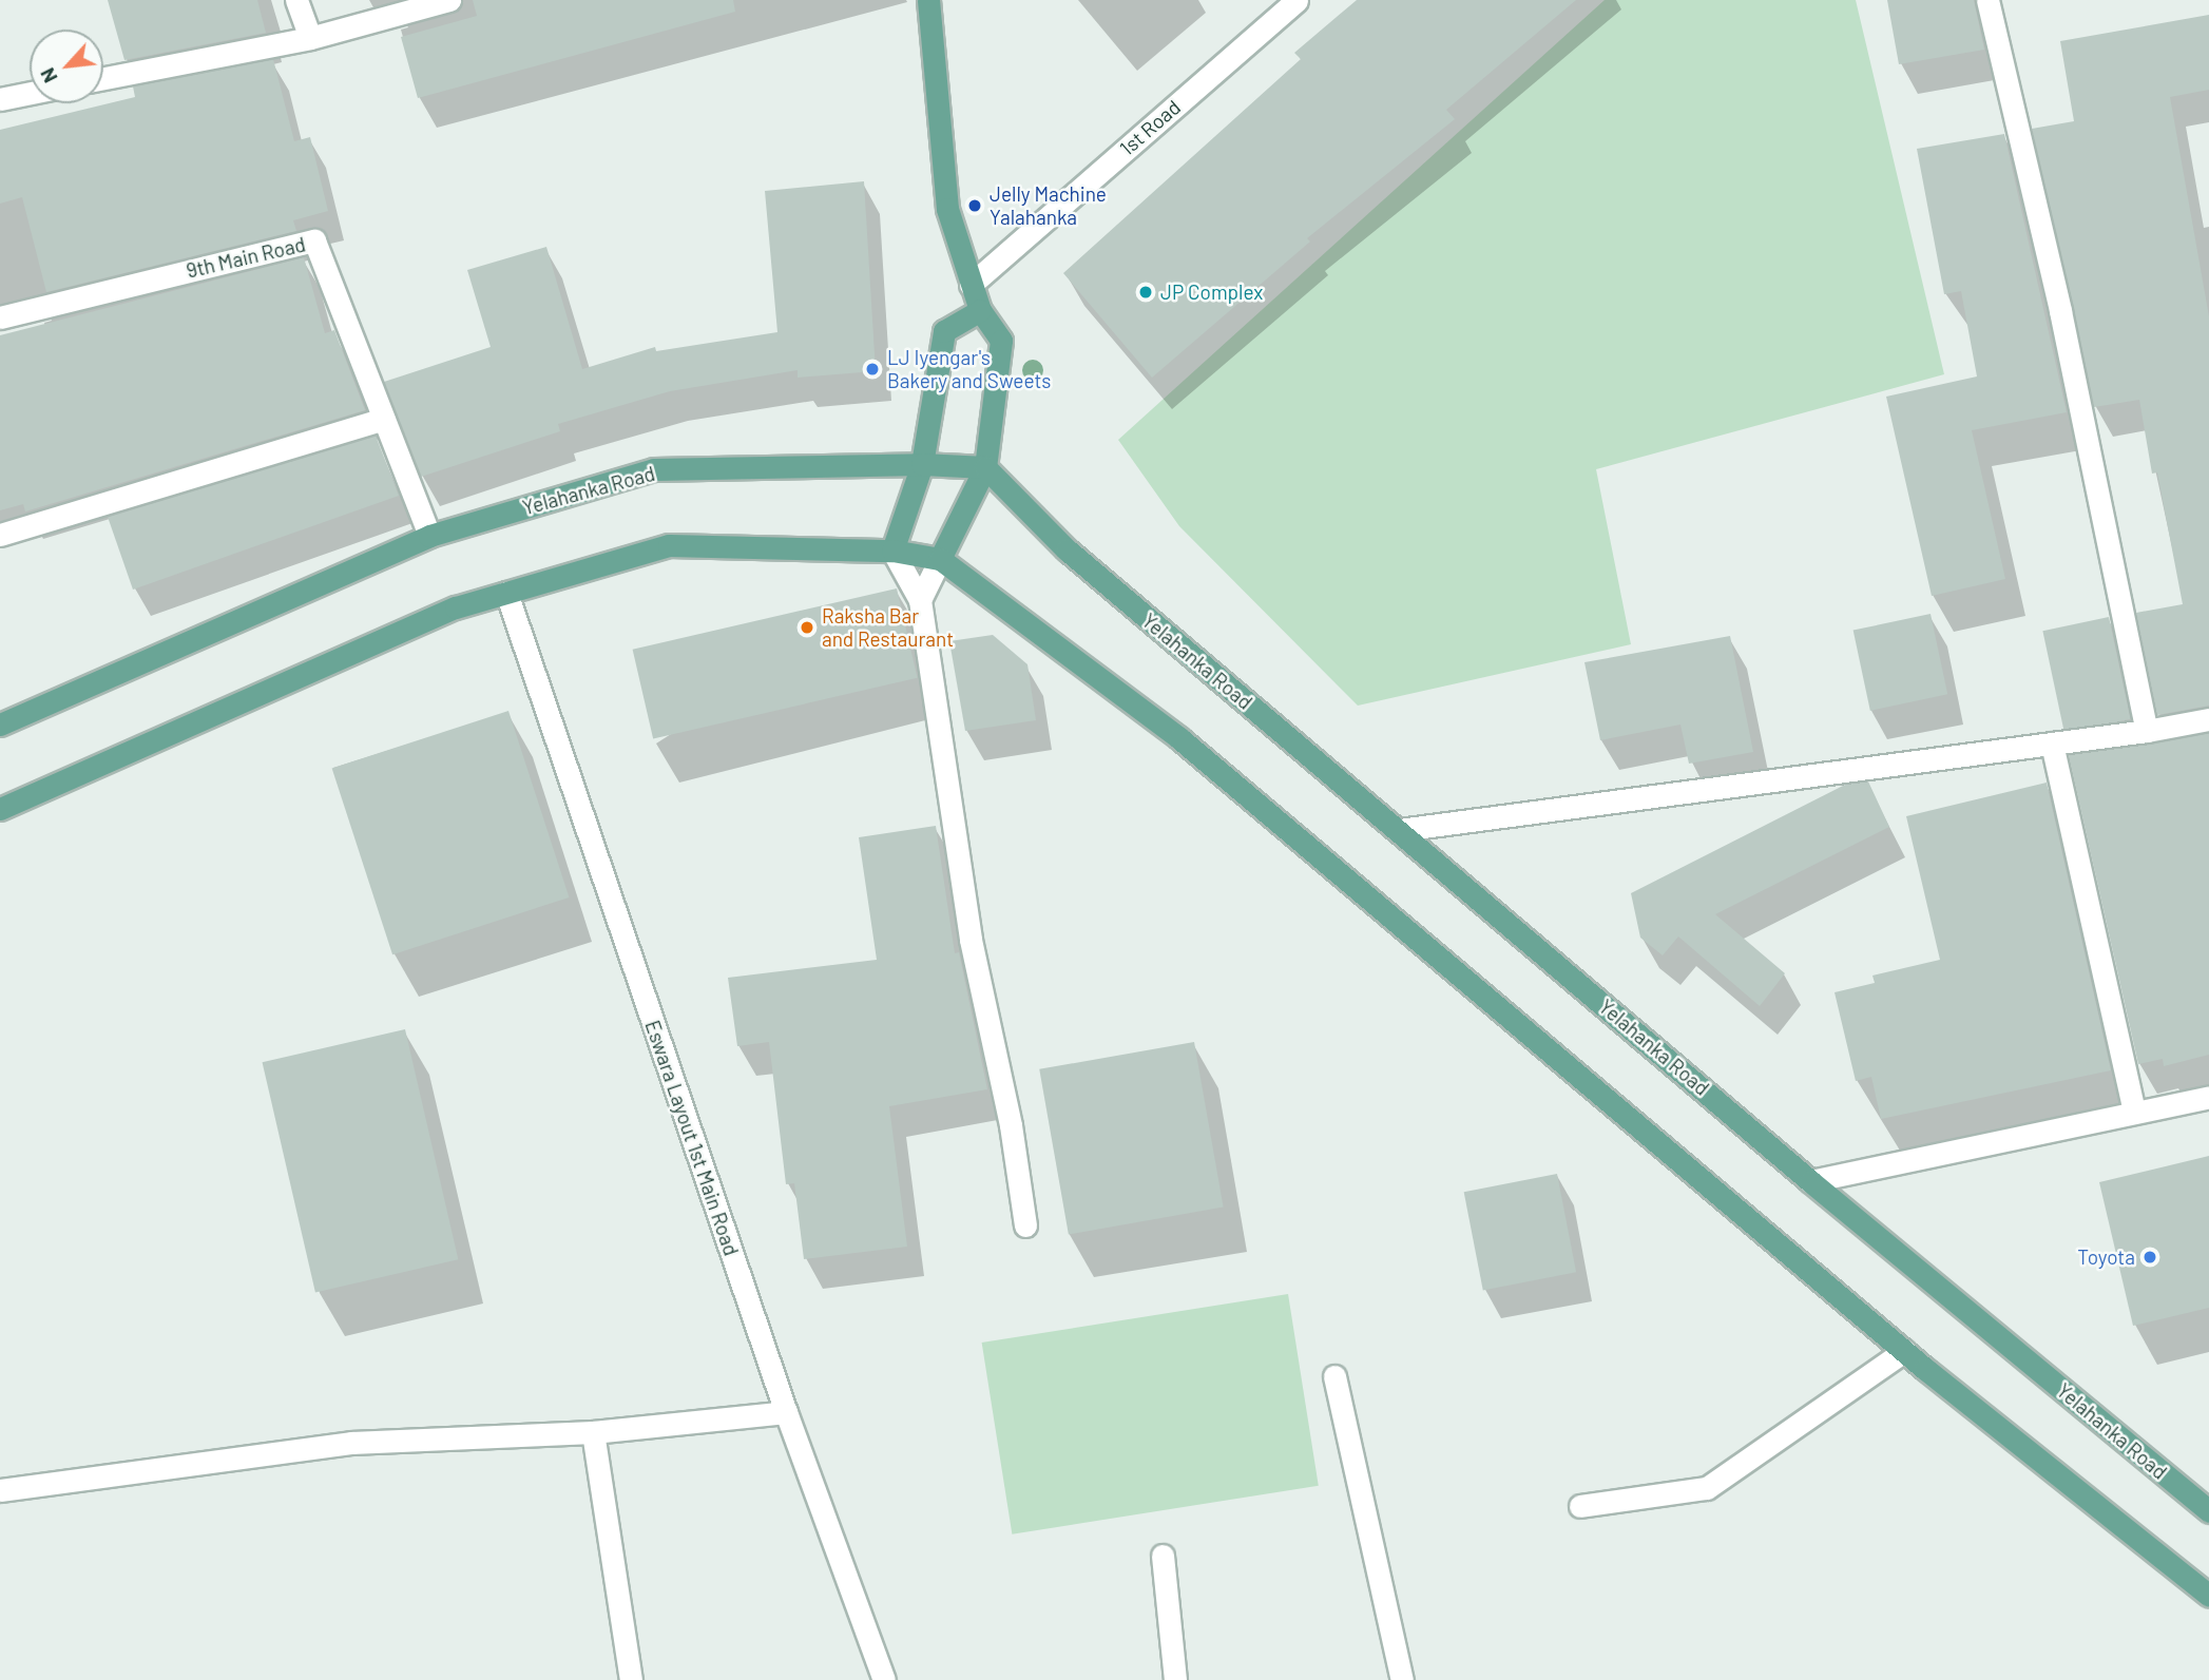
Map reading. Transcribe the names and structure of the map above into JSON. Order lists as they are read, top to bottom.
{
  "streets": {
    "main road": ["Yelahanka Road"],
    "street": ["1st Road", "9th Main Road", "Eswara Layout 1st Main Road"]
  },
  "crossings": [
    ["9th Main Road", "Yelahanka Road"]
  ],
  "places": [
    "Jelly Machine Yalahanka",
    "JP Complex",
    "LJ Iyengar's Bakery and Sweets",
    "Raksha Bar and Restaurant",
    "Toyota"
  ],
  "north": "bottom left"
}
